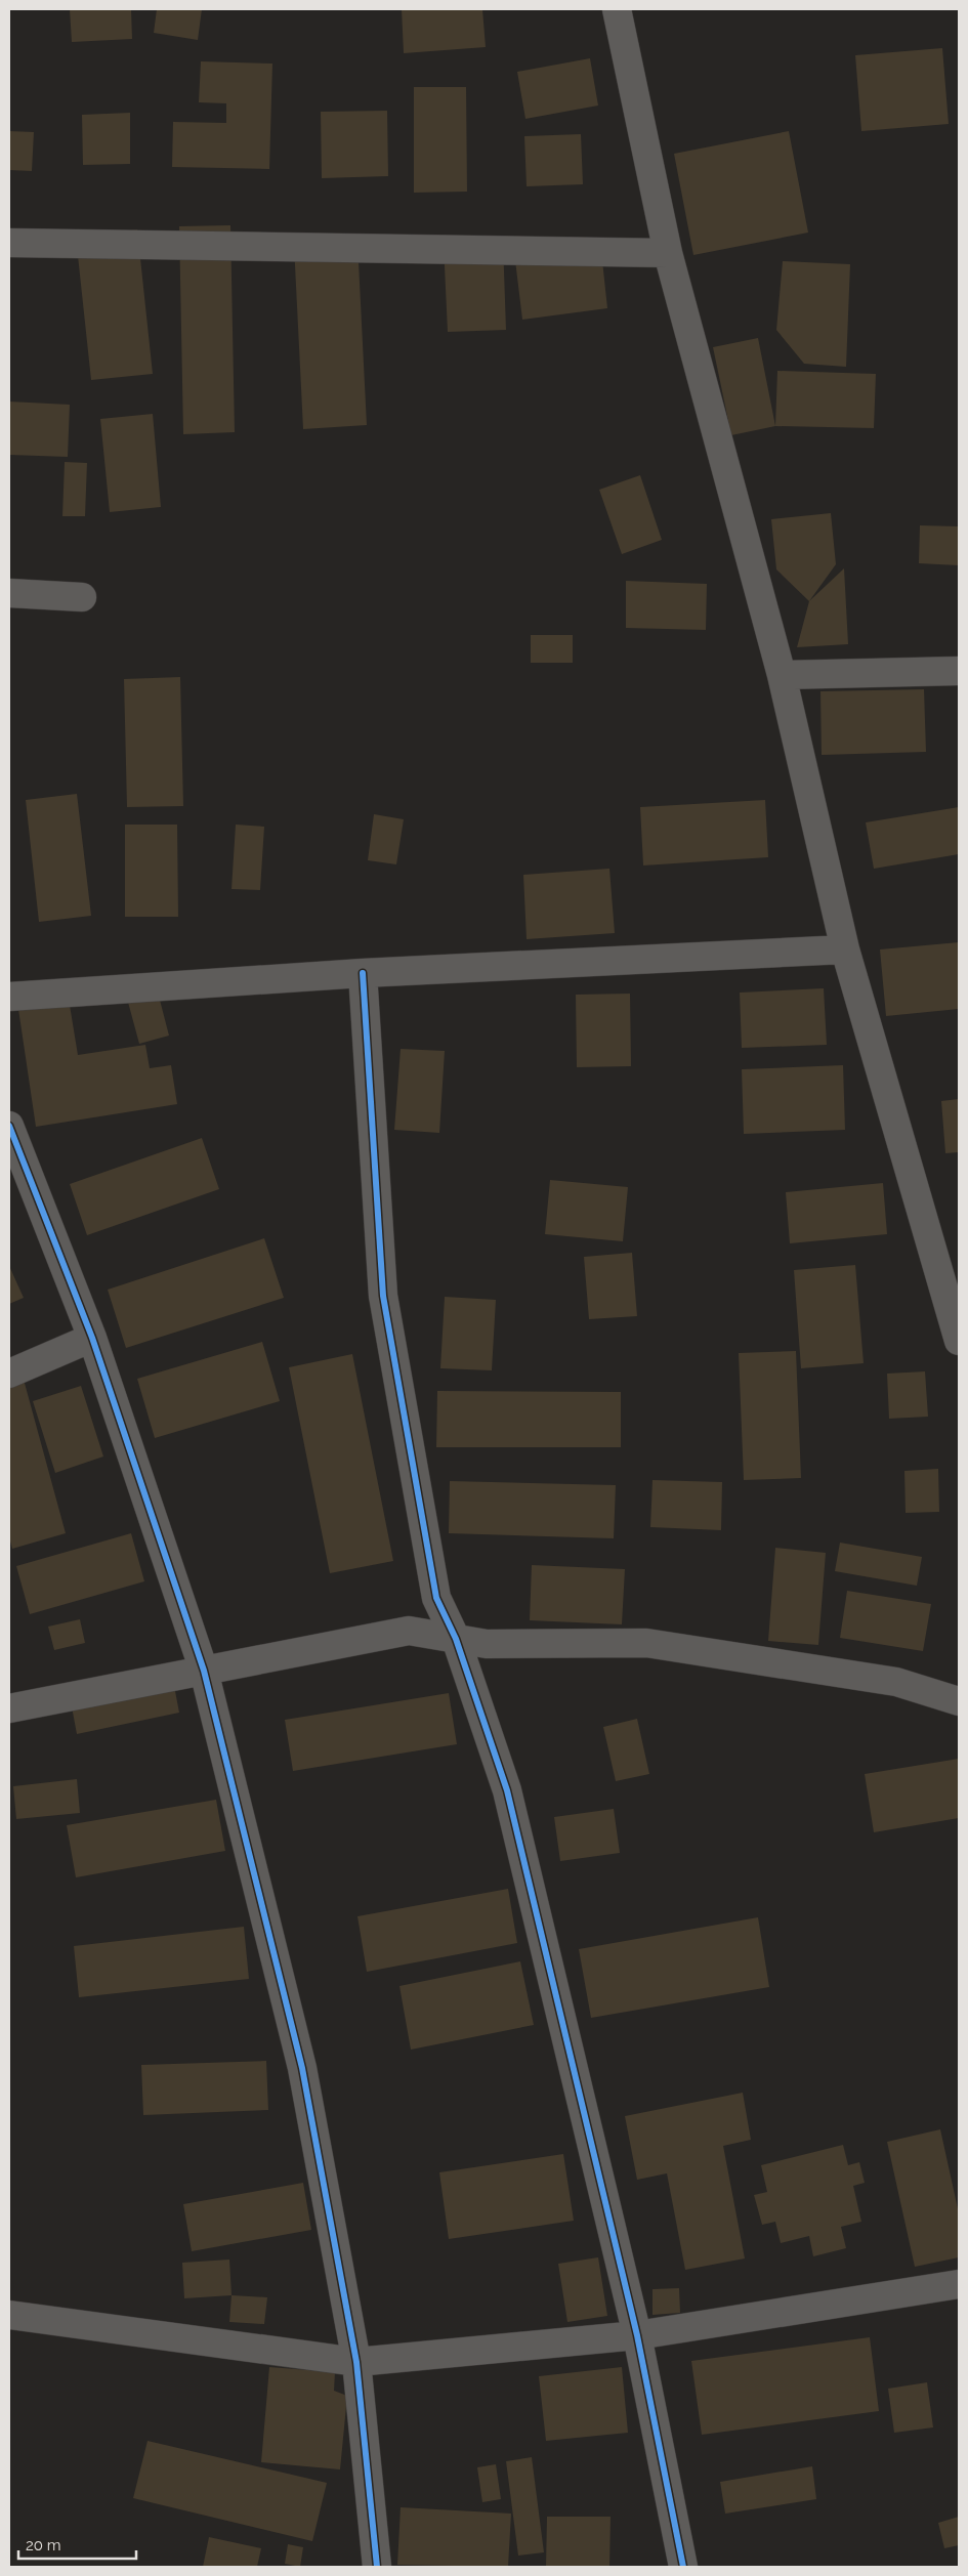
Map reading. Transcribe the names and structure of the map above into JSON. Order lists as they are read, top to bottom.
{
  "scale_bar": "20 m"
}
